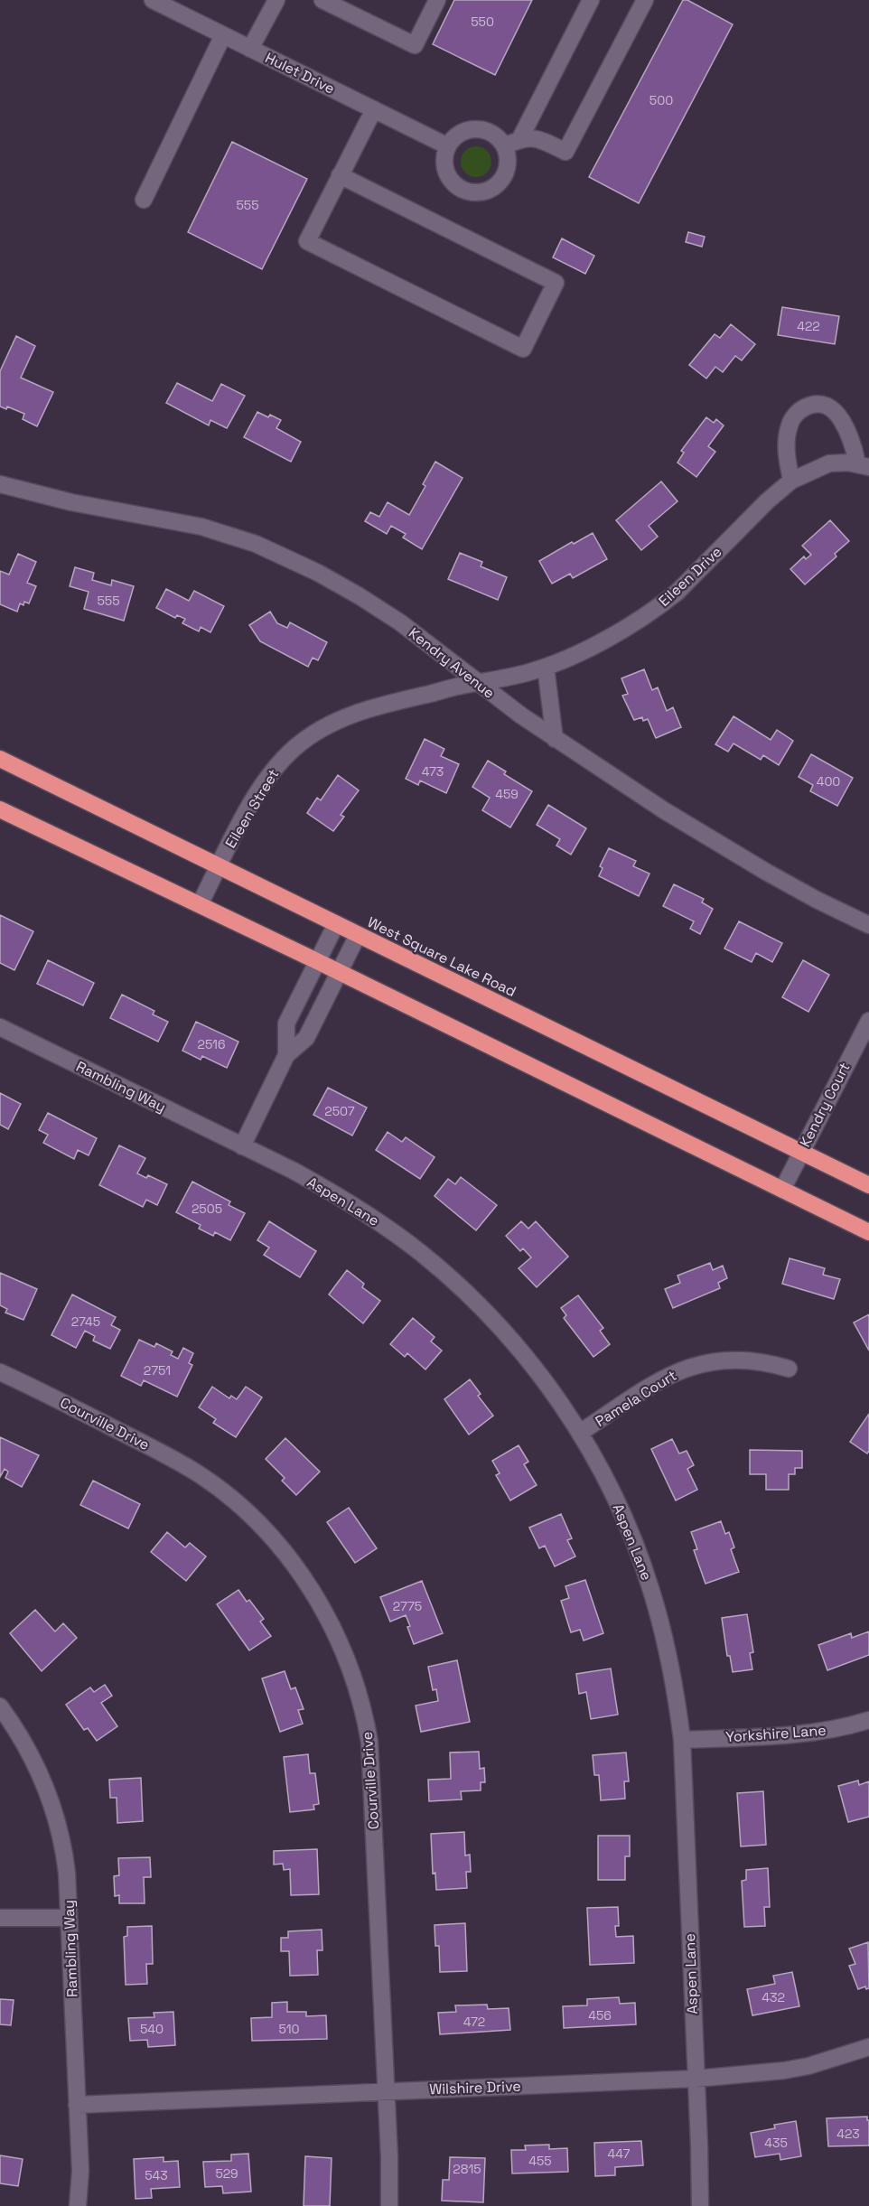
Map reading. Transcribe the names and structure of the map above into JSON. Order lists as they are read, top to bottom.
{
  "streets": {
    "highway": ["West Square Lake Road"],
    "street": [
      "Hulet Drive",
      "Eileen Drive",
      "Kendry Avenue",
      "Eileen Street",
      "Rambling Way",
      "Kendry Court",
      "Aspen Lane",
      "Pamela Court",
      "Courville Drive",
      "Yorkshire Lane",
      "Wilshire Drive"
    ]
  },
  "crossings": [
    ["Eileen Drive", "Kendry Avenue"],
    ["Eileen Drive", "Eileen Street"],
    ["Kendry Avenue", "Eileen Street"],
    ["Eileen Street", "West Square Lake Road"],
    ["West Square Lake Road", "Kendry Court"],
    ["Rambling Way", "Aspen Lane"],
    ["Rambling Way", "Wilshire Drive"],
    ["Aspen Lane", "Pamela Court"],
    ["Aspen Lane", "Yorkshire Lane"],
    ["Aspen Lane", "Wilshire Drive"],
    ["Courville Drive", "Wilshire Drive"]
  ],
  "house_numbers": [
    "550",
    "500",
    "555",
    "422",
    "555",
    "473",
    "400",
    "459",
    "2516",
    "2507",
    "2505",
    "2745",
    "2751",
    "2775",
    "432",
    "456",
    "472",
    "540",
    "510",
    "423",
    "435",
    "447",
    "455",
    "2815",
    "529",
    "543"
  ]
}
